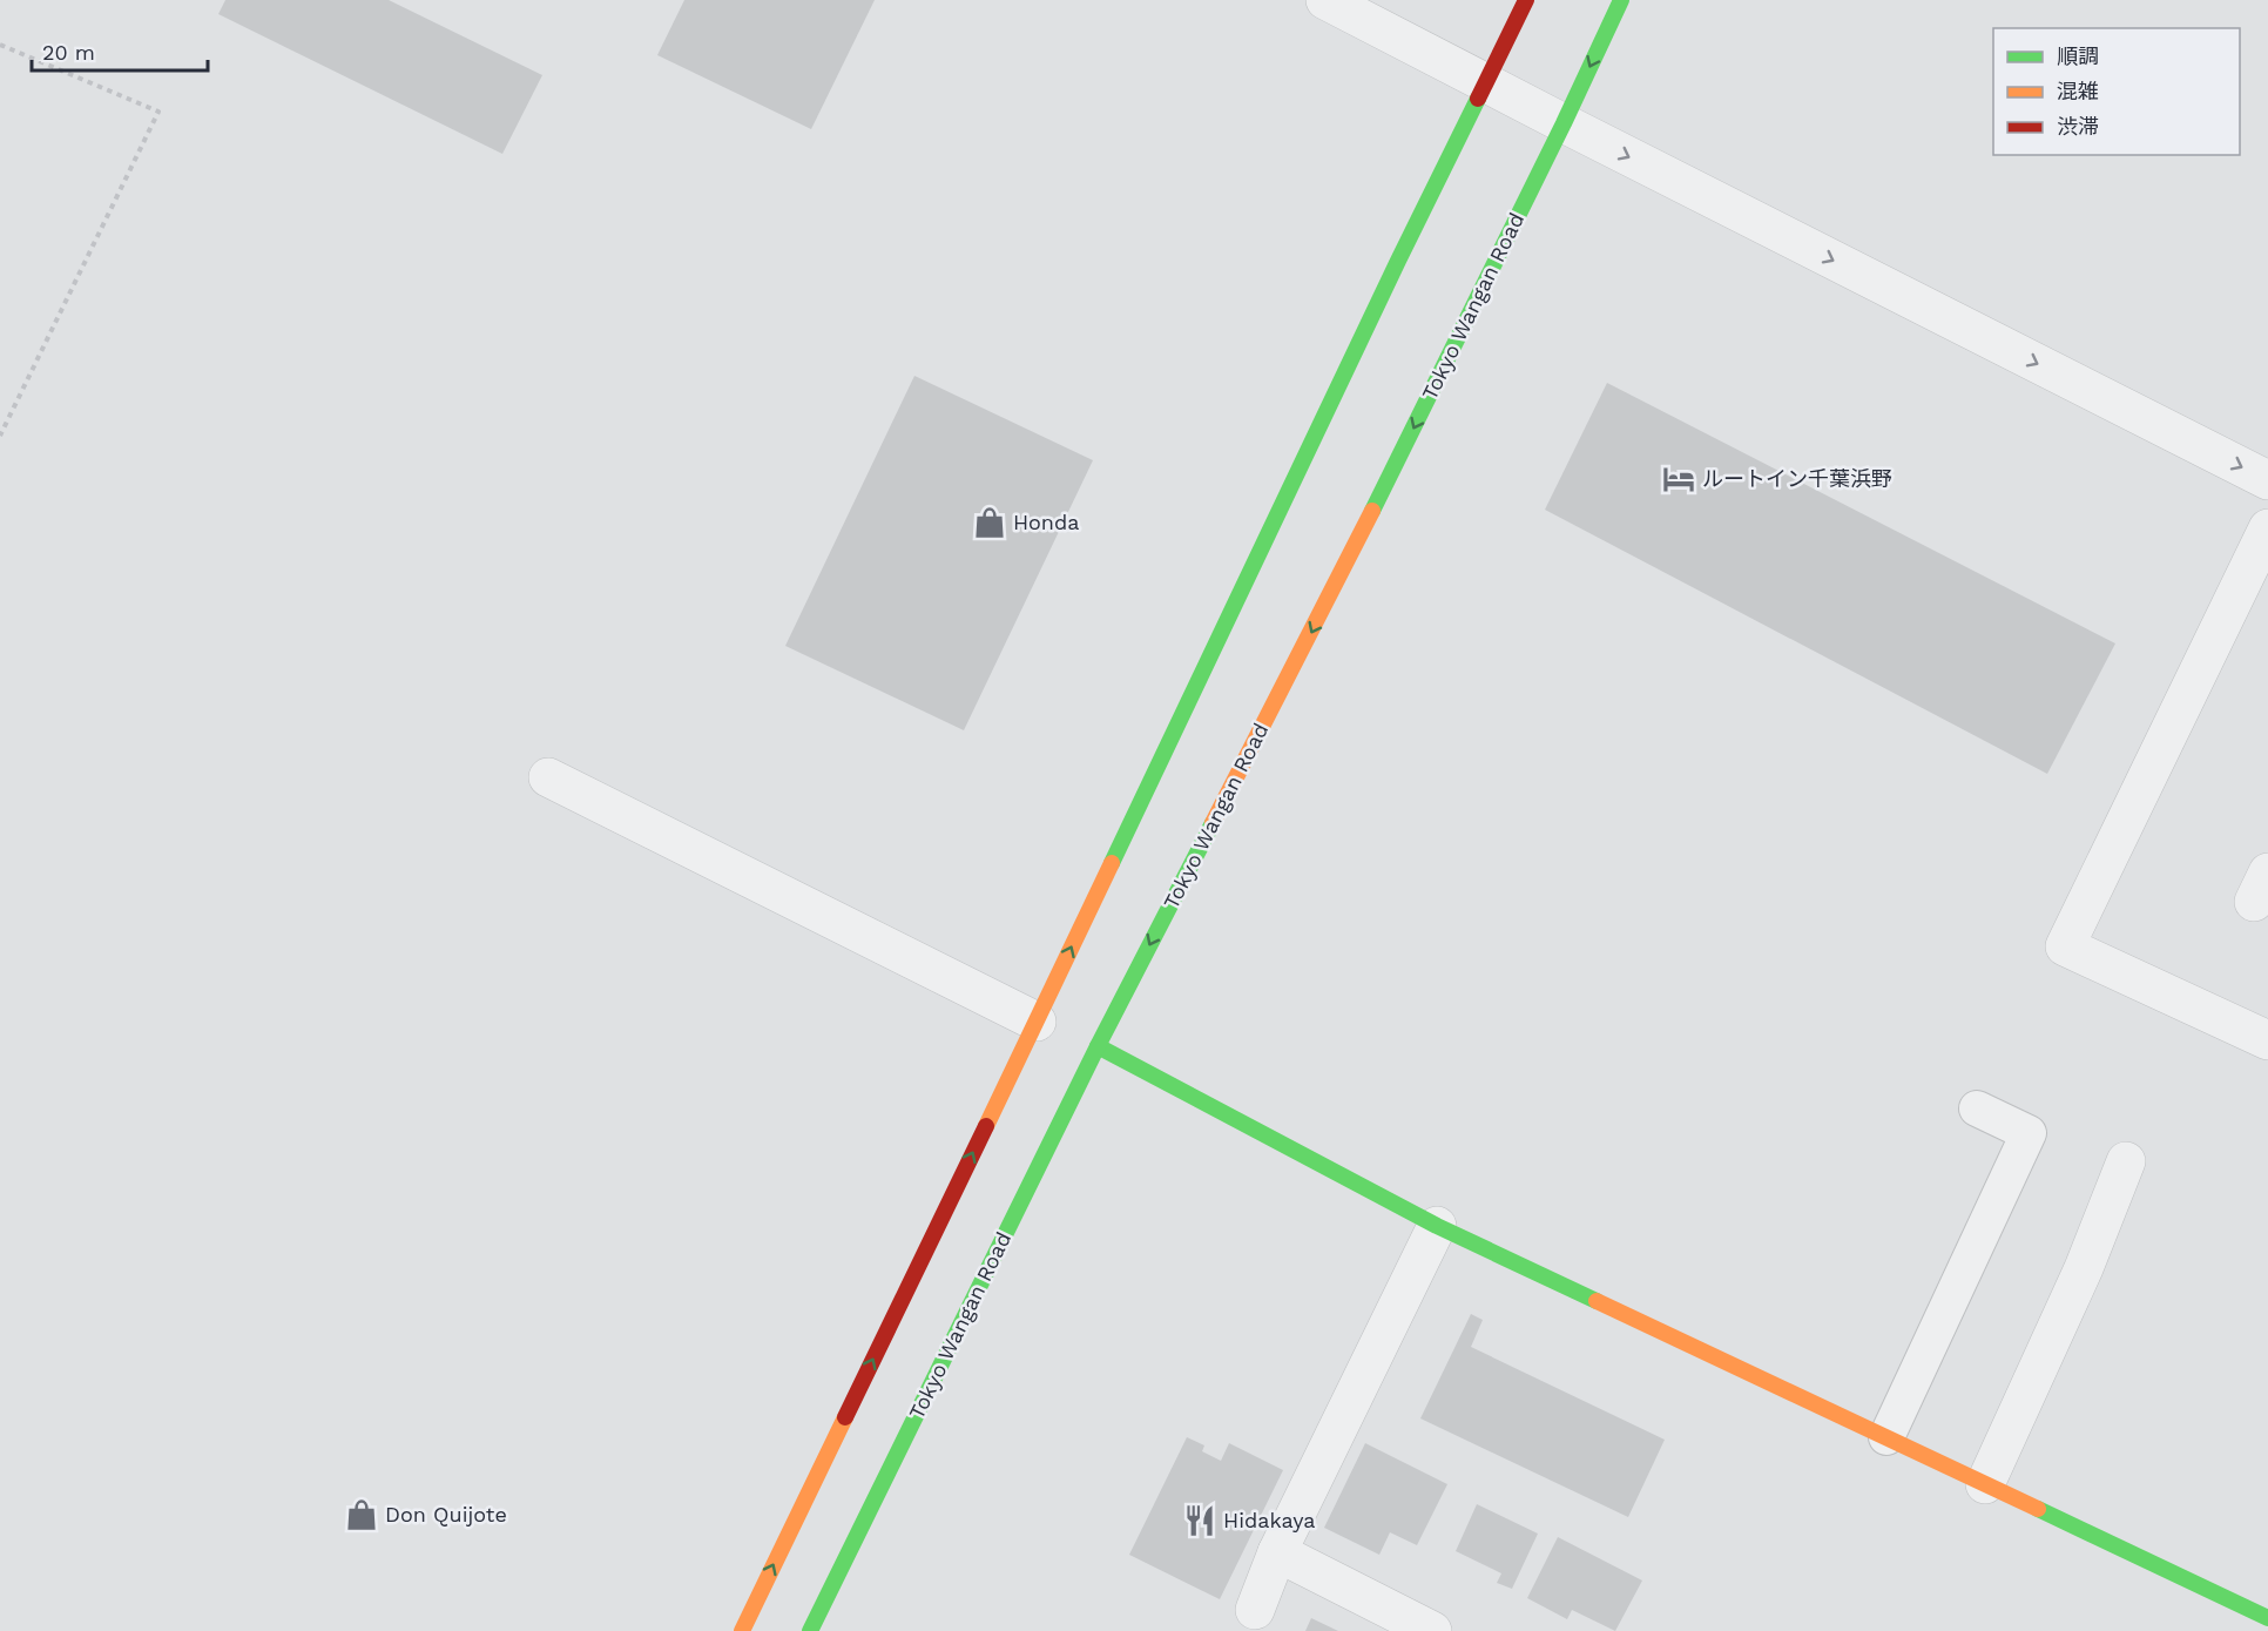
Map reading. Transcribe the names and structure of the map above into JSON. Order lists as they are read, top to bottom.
{
  "streets": {
    "main road": ["Tokyo Wangan Road"]
  },
  "places": {
    "hotel": ["ルートイン千葉浜野"],
    "shop": ["Honda", "Don Quijote"],
    "restaurant": ["Hidakaya"]
  },
  "legend": ["順調", "混雑", "渋滞"],
  "scale_bar": "20 m"
}
